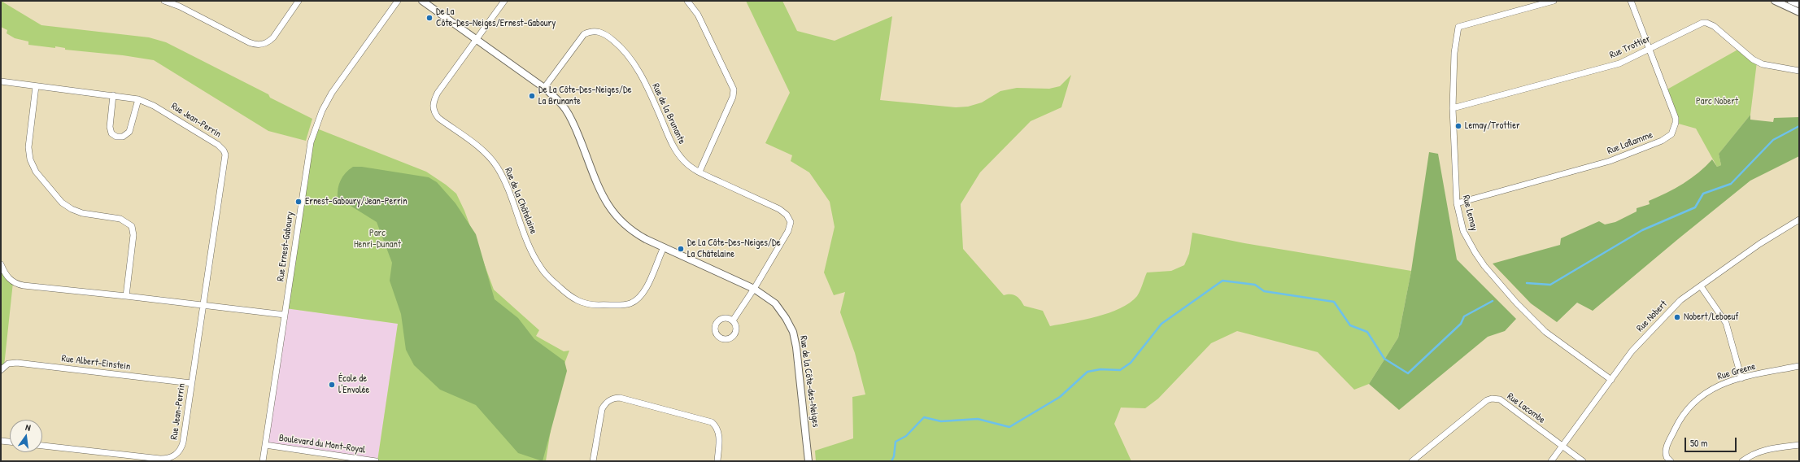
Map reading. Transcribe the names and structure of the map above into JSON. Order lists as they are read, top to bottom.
{
  "streets": {
    "street": [
      "Rue Trottier",
      "Rue de la Brunante",
      "Rue Jean-Perrin",
      "Rue Laflamme",
      "Rue de la Châtelaine",
      "Rue Lemay",
      "Rue Ernest-Gaboury",
      "Rue Nobert",
      "Rue Albert-Einstein",
      "Rue Greene",
      "Rue de la Côte-des-Neiges",
      "Rue Lacombe",
      "Boulevard du Mont-Royal"
    ]
  },
  "crossings": [
    ["Rue Trottier", "Rue Laflamme"],
    ["Rue Trottier", "Rue Lemay"],
    ["Rue de la Brunante", "Rue de la Côte-des-Neiges"],
    ["Rue Jean-Perrin", "Rue Albert-Einstein"],
    ["Rue Laflamme", "Rue Lemay"],
    ["Rue de la Châtelaine", "Rue de la Côte-des-Neiges"],
    ["Rue Lemay", "Rue Nobert"],
    ["Rue Ernest-Gaboury", "Boulevard du Mont-Royal"],
    ["Rue Nobert", "Rue Lacombe"]
  ],
  "parks": ["Parc Nobert", "Parc Henri-Dunant"],
  "places": [
    "De La Côte-Des-Neiges/Ernest-Gaboury",
    "De La Côte-Des-Neiges/De La Brunante",
    "Lemay/Trottier",
    "Ernest-Gaboury/Jean-Perrin",
    "De La Côte-Des-Neiges/De La Châtelaine",
    "Nobert/Leboeuf",
    "École de l'Envolée"
  ],
  "scale_bar": "50 m",
  "north": "top"
}
